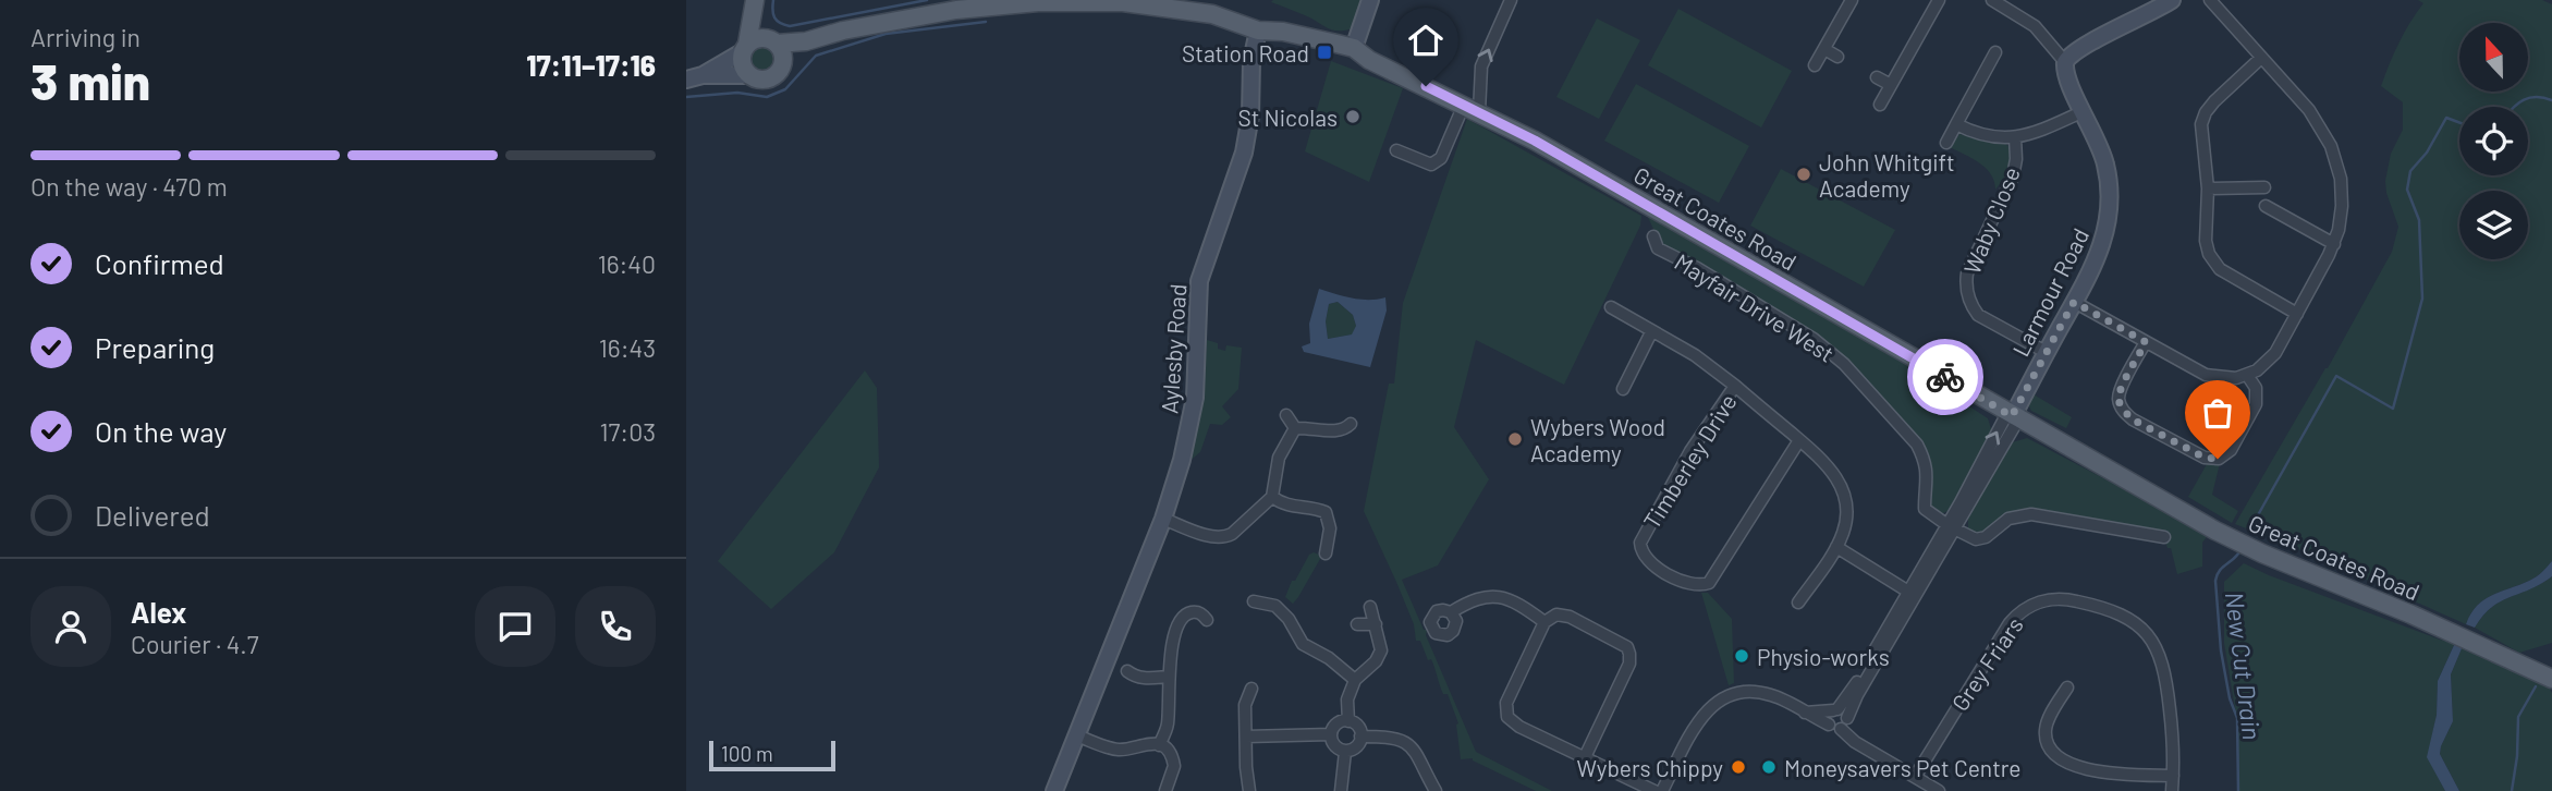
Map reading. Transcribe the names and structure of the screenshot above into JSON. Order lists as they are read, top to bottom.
{
  "streets": {
    "main road": ["Great Coates Road"],
    "street": [
      "Waby Close",
      "Larmour Road",
      "Mayfair Drive West",
      "Aylesby Road",
      "Timberley Drive",
      "Grey Friars"
    ]
  },
  "crossings": [
    ["Great Coates Road", "Larmour Road"],
    ["Great Coates Road", "Aylesby Road"],
    ["Waby Close", "Larmour Road"]
  ],
  "water": ["New Cut Drain"],
  "places": {
    "transit": ["Station Road"],
    "other": [
      "St Nicolas",
      "John Whitgift Academy",
      "Wybers Wood Academy",
      "Physio-works",
      "Wybers Chippy",
      "Moneysavers Pet Centre"
    ]
  },
  "scale_bar": "100 m",
  "north": "top",
  "page": {
    "heading": ["3 min", "Arriving in", "17:11–17:16"],
    "panel": ["Alex", "Courier · 4.7"],
    "bar": "On the way · 470 m",
    "list": [
      ["Confirmed", "16:40"],
      ["Preparing", "16:43"],
      ["On the way", "17:03"],
      "Delivered"
    ],
    "scale": "100 m"
  }
}
